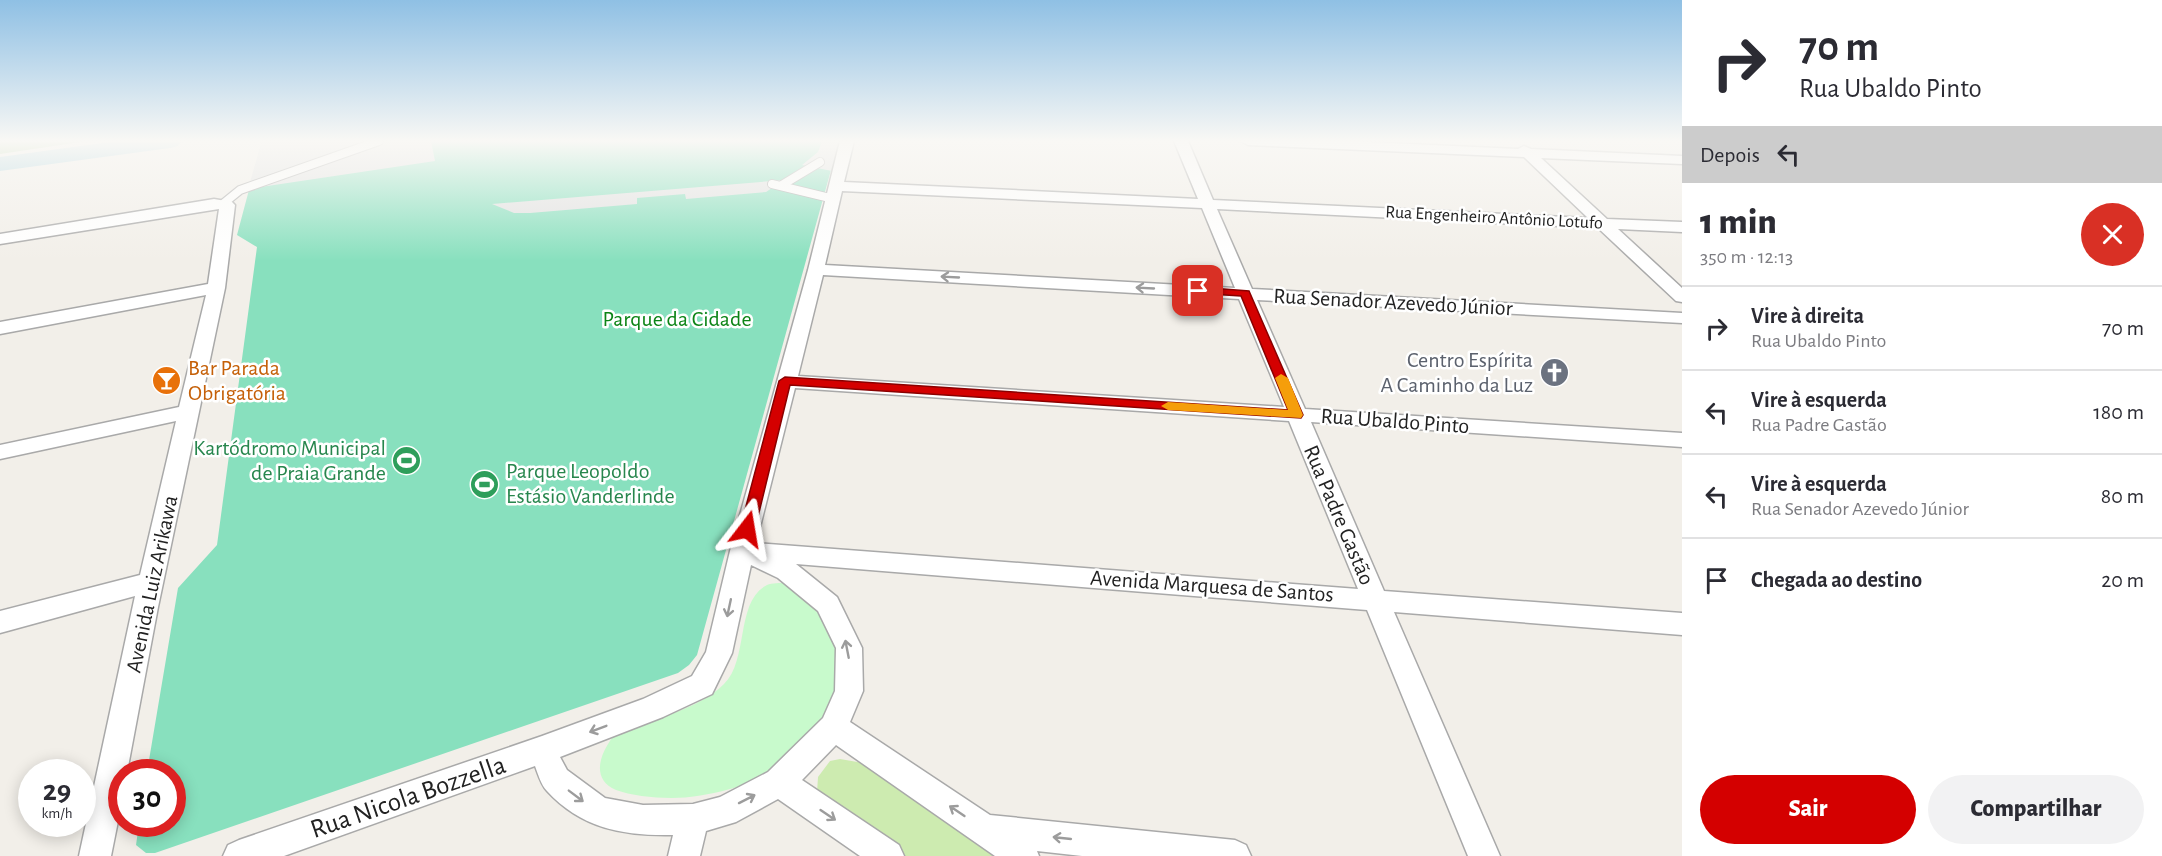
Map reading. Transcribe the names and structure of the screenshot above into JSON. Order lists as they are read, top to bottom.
{
  "streets": {
    "street": [
      "Rua Engenheiro Antônio Lotufo",
      "Rua Senador Azevedo Júnior",
      "Rua Ubaldo Pinto",
      "Rua Padre Gastão",
      "Avenida Luiz Arikawa",
      "Avenida Marquesa de Santos",
      "Rua Nicola Bozzella"
    ]
  },
  "crossings": [
    ["Rua Engenheiro Antônio Lotufo", "Rua Padre Gastão"],
    ["Rua Engenheiro Antônio Lotufo", "Rua Nicola Bozzella"],
    ["Rua Senador Azevedo Júnior", "Rua Padre Gastão"],
    ["Rua Senador Azevedo Júnior", "Rua Nicola Bozzella"],
    ["Rua Ubaldo Pinto", "Rua Padre Gastão"],
    ["Rua Ubaldo Pinto", "Rua Nicola Bozzella"],
    ["Rua Padre Gastão", "Avenida Marquesa de Santos"]
  ],
  "one_way": ["Rua Senador Azevedo Júnior"],
  "parks": ["Parque da Cidade"],
  "places": {
    "church": ["Centro Espírita A Caminho da Luz"],
    "bar": ["Bar Parada Obrigatória"],
    "sports": ["Kartódromo Municipal de Praia Grande", "Parque Leopoldo Estásio Vanderlinde"]
  },
  "page": {
    "turn": ["70 m", "Rua Ubaldo Pinto"],
    "then": "Depois",
    "heading": ["1 min", "350 m · 12:13"],
    "list": [
      {
        "name": "Vire à direita",
        "note": "Rua Ubaldo Pinto",
        "value": "70 m"
      },
      {
        "name": "Vire à esquerda",
        "note": "Rua Padre Gastão",
        "value": "180 m"
      },
      {
        "name": "Vire à esquerda",
        "note": "Rua Senador Azevedo Júnior",
        "value": "80 m"
      },
      {
        "name": "Chegada ao destino",
        "value": "20 m"
      }
    ],
    "speed": "29 km/h",
    "limit": "30",
    "buttons": ["Sair", "Compartilhar"]
  }
}
